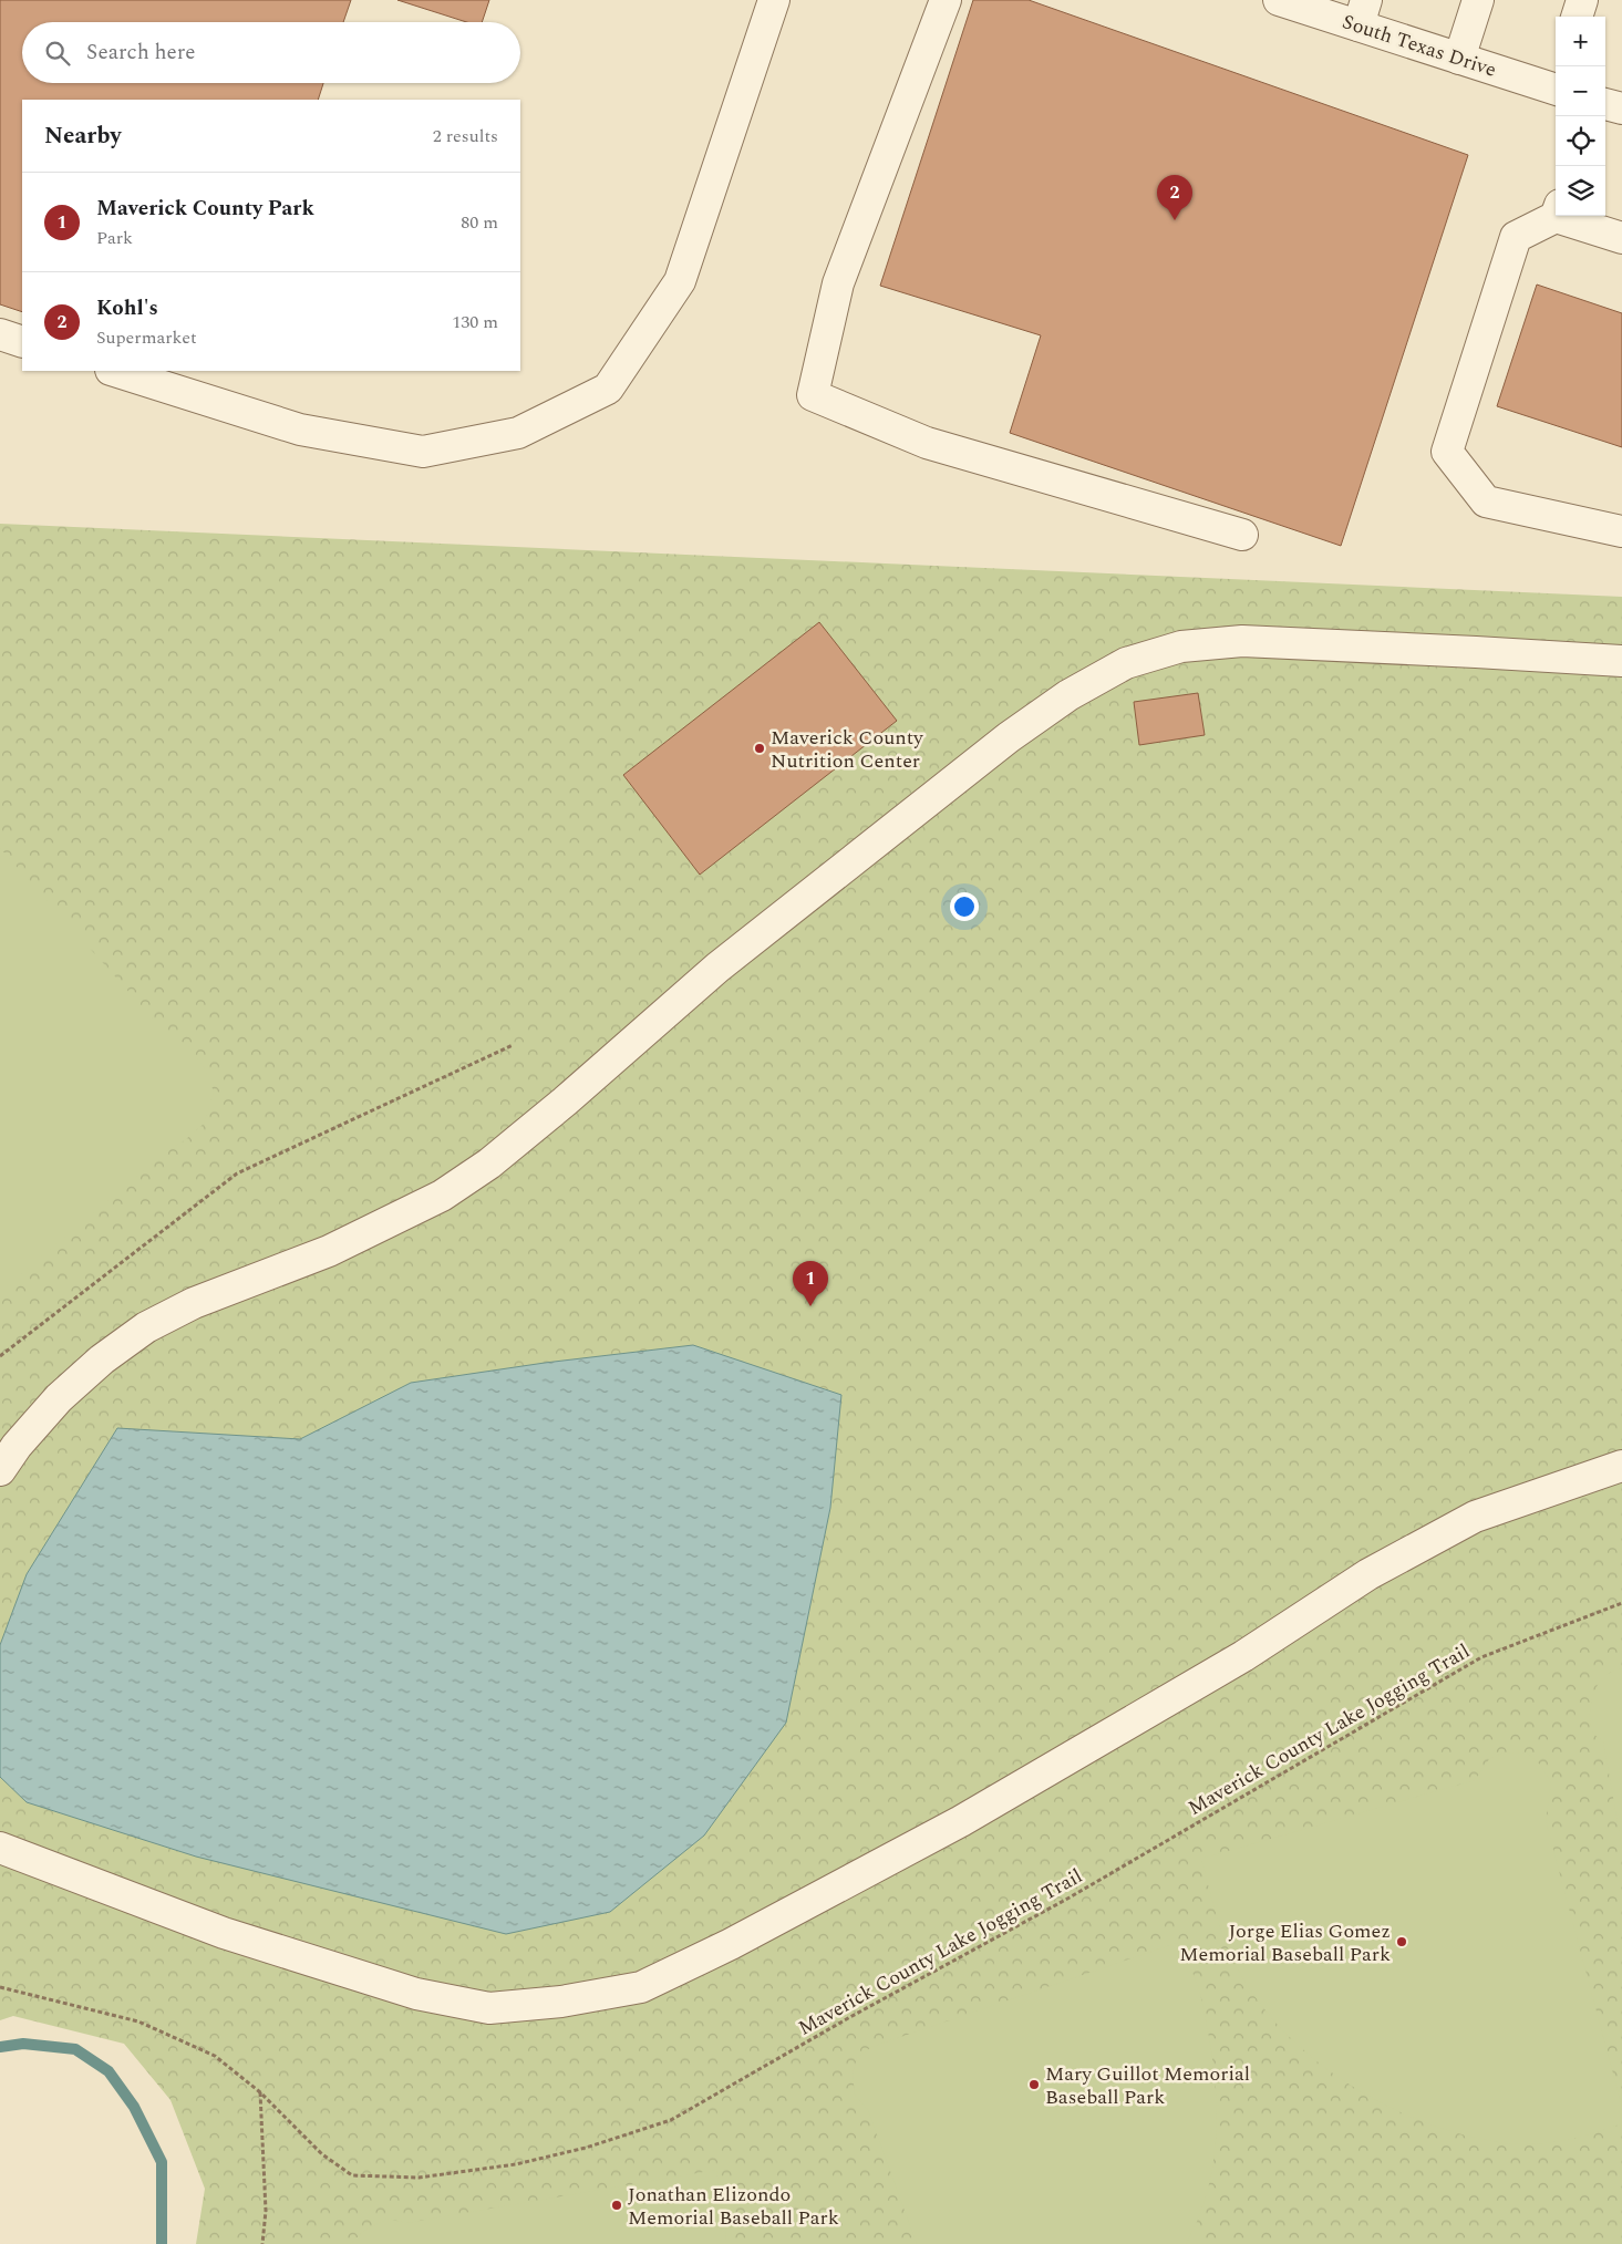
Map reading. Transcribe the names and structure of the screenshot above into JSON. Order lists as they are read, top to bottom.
{
  "streets": {
    "lane": ["South Texas Drive"],
    "path": ["Maverick County Lake Jogging Trail"]
  },
  "places": [
    "Maverick County Nutrition Center",
    "Jorge Elias Gomez Memorial Baseball Park",
    "Mary Guillot Memorial Baseball Park",
    "Jonathan Elizondo Memorial Baseball Park"
  ],
  "page": {
    "map_buttons": ["+", "−"],
    "search": "Search here",
    "heading": ["Nearby", "2 results"],
    "list": [
      {
        "mark": "1",
        "name": "Maverick County Park",
        "note": "Park",
        "value": "80 m"
      },
      {
        "mark": "2",
        "name": "Kohl's",
        "note": "Supermarket",
        "value": "130 m"
      }
    ],
    "pins": ["2", "1"]
  }
}
